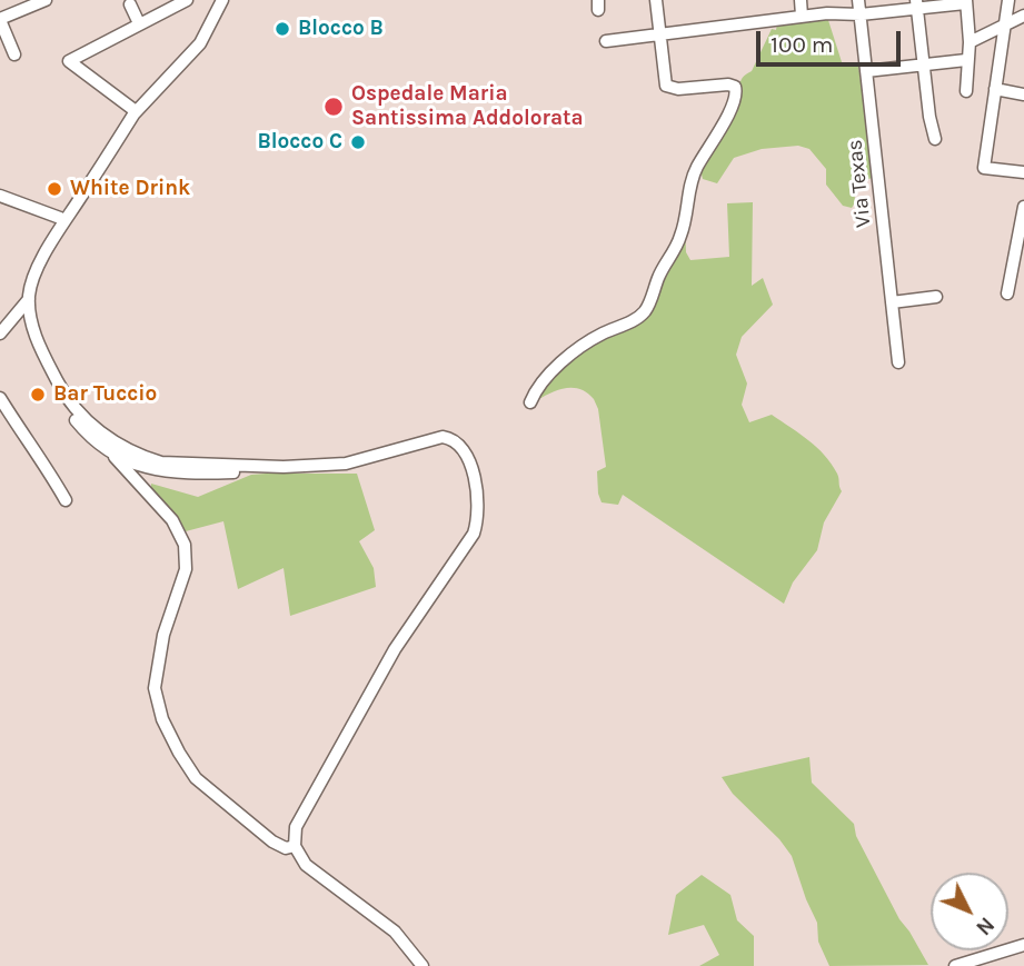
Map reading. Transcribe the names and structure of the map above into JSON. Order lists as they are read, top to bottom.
{
  "streets": {
    "street": ["Via Texas"]
  },
  "places": [
    "Blocco B",
    "Ospedale Maria Santissima Addolorata",
    "Blocco C",
    "White Drink",
    "Bar Tuccio"
  ],
  "scale_bar": "100 m",
  "north": "bottom right"
}
